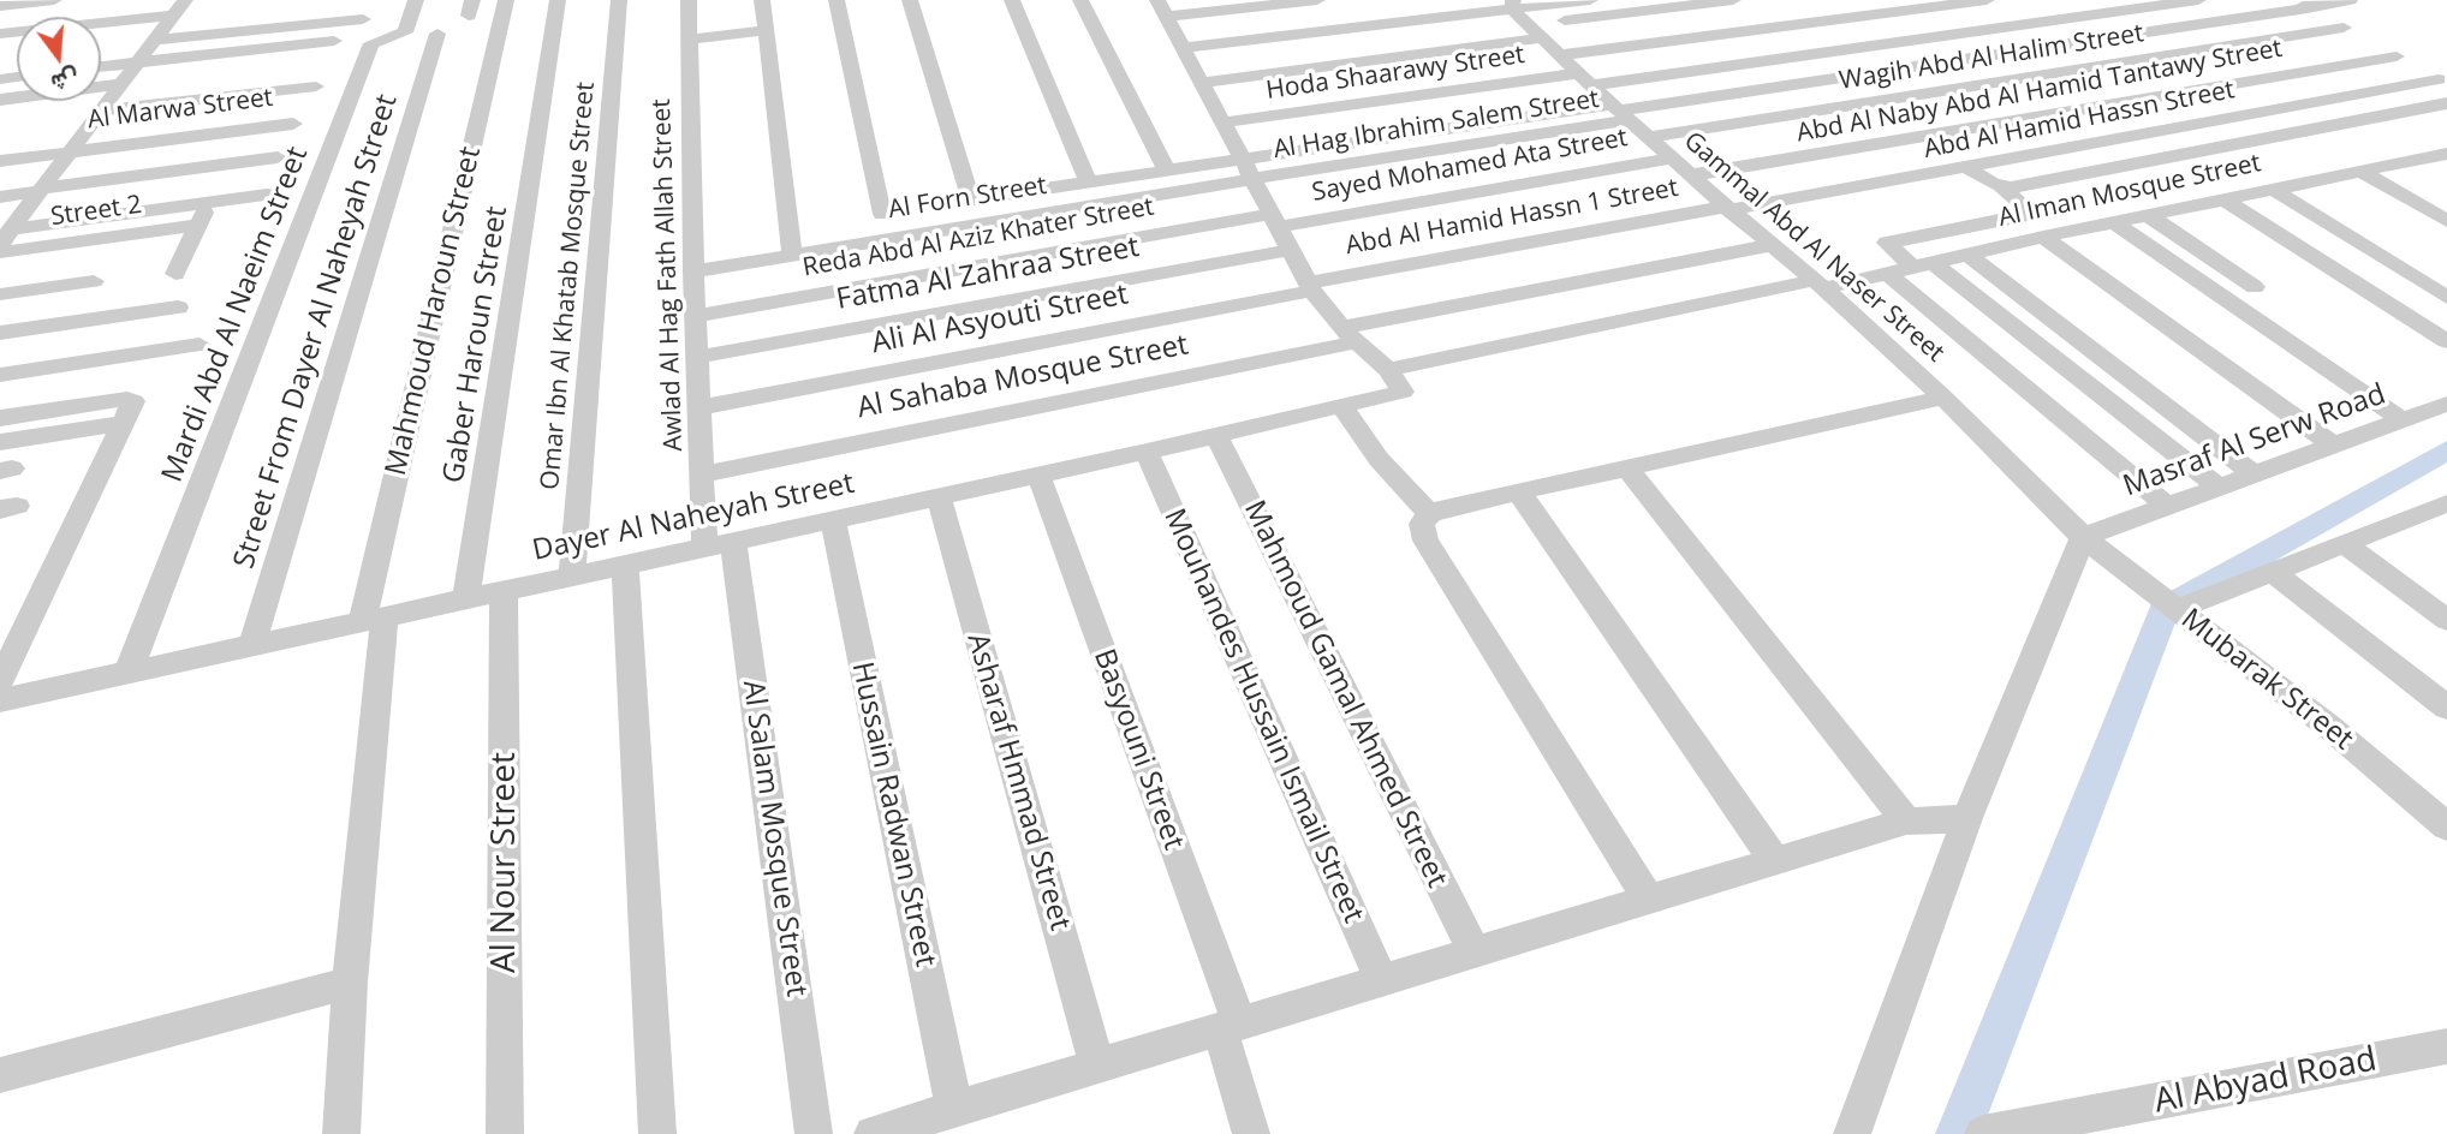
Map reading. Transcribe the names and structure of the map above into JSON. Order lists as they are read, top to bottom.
{
  "streets": {
    "street": [
      "Wagih Abd Al Halim Street",
      "Hoda Shaarawy Street",
      "Abd Al Naby Abd Al Hamid Tantawy Street",
      "Al Marwa Street",
      "Abd Al Hamid Hassn Street",
      "Al Hag Ibrahim Salem Street",
      "Sayed Mohamed Ata Street",
      "Al Iman Mosque Street",
      "Al Forn Street",
      "Street 2",
      "Abd Al Hamid Hassn 1 Street",
      "Reda Abd Al Aziz Khater Street",
      "Gammal Abd Al Naser Street",
      "Fatma Al Zahraa Street",
      "Awlad Al Hag Fath Allah Street",
      "Omar Ibn Al Khatab Mosque Street",
      "Mahmoud Haroun Street",
      "Mardi Abd Al Naeim Street",
      "Ali Al Asyouti Street",
      "Street From Dayer Al Naheyah Street",
      "Gaber Haroun Street",
      "Al Sahaba Mosque Street",
      "Masraf Al Serw Road",
      "Dayer Al Naheyah Street",
      "Mubarak Street",
      "Mahmoud Gamal Ahmed Street",
      "Mouhandes Hussain Ismail Street",
      "Basyouni Street",
      "Asharaf Hmmad Street",
      "Hussain Radwan Street",
      "Al Salam Mosque Street",
      "Al Nour Street",
      "Al Abyad Road"
    ]
  },
  "crossings": [
    ["Wagih Abd Al Halim Street", "Gammal Abd Al Naser Street"],
    ["Hoda Shaarawy Street", "Gammal Abd Al Naser Street"],
    ["Abd Al Naby Abd Al Hamid Tantawy Street", "Gammal Abd Al Naser Street"],
    ["Abd Al Hamid Hassn Street", "Abd Al Hamid Hassn 1 Street"],
    ["Abd Al Hamid Hassn Street", "Gammal Abd Al Naser Street"],
    ["Al Hag Ibrahim Salem Street", "Al Forn Street"],
    ["Al Hag Ibrahim Salem Street", "Gammal Abd Al Naser Street"],
    ["Sayed Mohamed Ata Street", "Reda Abd Al Aziz Khater Street"],
    ["Sayed Mohamed Ata Street", "Gammal Abd Al Naser Street"],
    ["Al Iman Mosque Street", "Gammal Abd Al Naser Street"],
    ["Al Iman Mosque Street", "Dayer Al Naheyah Street"],
    ["Al Forn Street", "Awlad Al Hag Fath Allah Street"],
    ["Abd Al Hamid Hassn 1 Street", "Gammal Abd Al Naser Street"],
    ["Abd Al Hamid Hassn 1 Street", "Ali Al Asyouti Street"],
    ["Reda Abd Al Aziz Khater Street", "Awlad Al Hag Fath Allah Street"],
    ["Gammal Abd Al Naser Street", "Al Sahaba Mosque Street"],
    ["Gammal Abd Al Naser Street", "Masraf Al Serw Road"],
    ["Gammal Abd Al Naser Street", "Mubarak Street"],
    ["Fatma Al Zahraa Street", "Awlad Al Hag Fath Allah Street"],
    ["Awlad Al Hag Fath Allah Street", "Ali Al Asyouti Street"],
    ["Awlad Al Hag Fath Allah Street", "Al Sahaba Mosque Street"],
    ["Awlad Al Hag Fath Allah Street", "Dayer Al Naheyah Street"],
    ["Awlad Al Hag Fath Allah Street", "Al Salam Mosque Street"],
    ["Omar Ibn Al Khatab Mosque Street", "Dayer Al Naheyah Street"],
    ["Mahmoud Haroun Street", "Dayer Al Naheyah Street"],
    ["Mardi Abd Al Naeim Street", "Dayer Al Naheyah Street"],
    ["Street From Dayer Al Naheyah Street", "Dayer Al Naheyah Street"],
    ["Gaber Haroun Street", "Dayer Al Naheyah Street"],
    ["Masraf Al Serw Road", "Mubarak Street"],
    ["Dayer Al Naheyah Street", "Mahmoud Gamal Ahmed Street"],
    ["Dayer Al Naheyah Street", "Mouhandes Hussain Ismail Street"],
    ["Dayer Al Naheyah Street", "Basyouni Street"],
    ["Dayer Al Naheyah Street", "Asharaf Hmmad Street"],
    ["Dayer Al Naheyah Street", "Hussain Radwan Street"],
    ["Dayer Al Naheyah Street", "Al Salam Mosque Street"],
    ["Dayer Al Naheyah Street", "Al Nour Street"]
  ],
  "north": "bottom"
}
